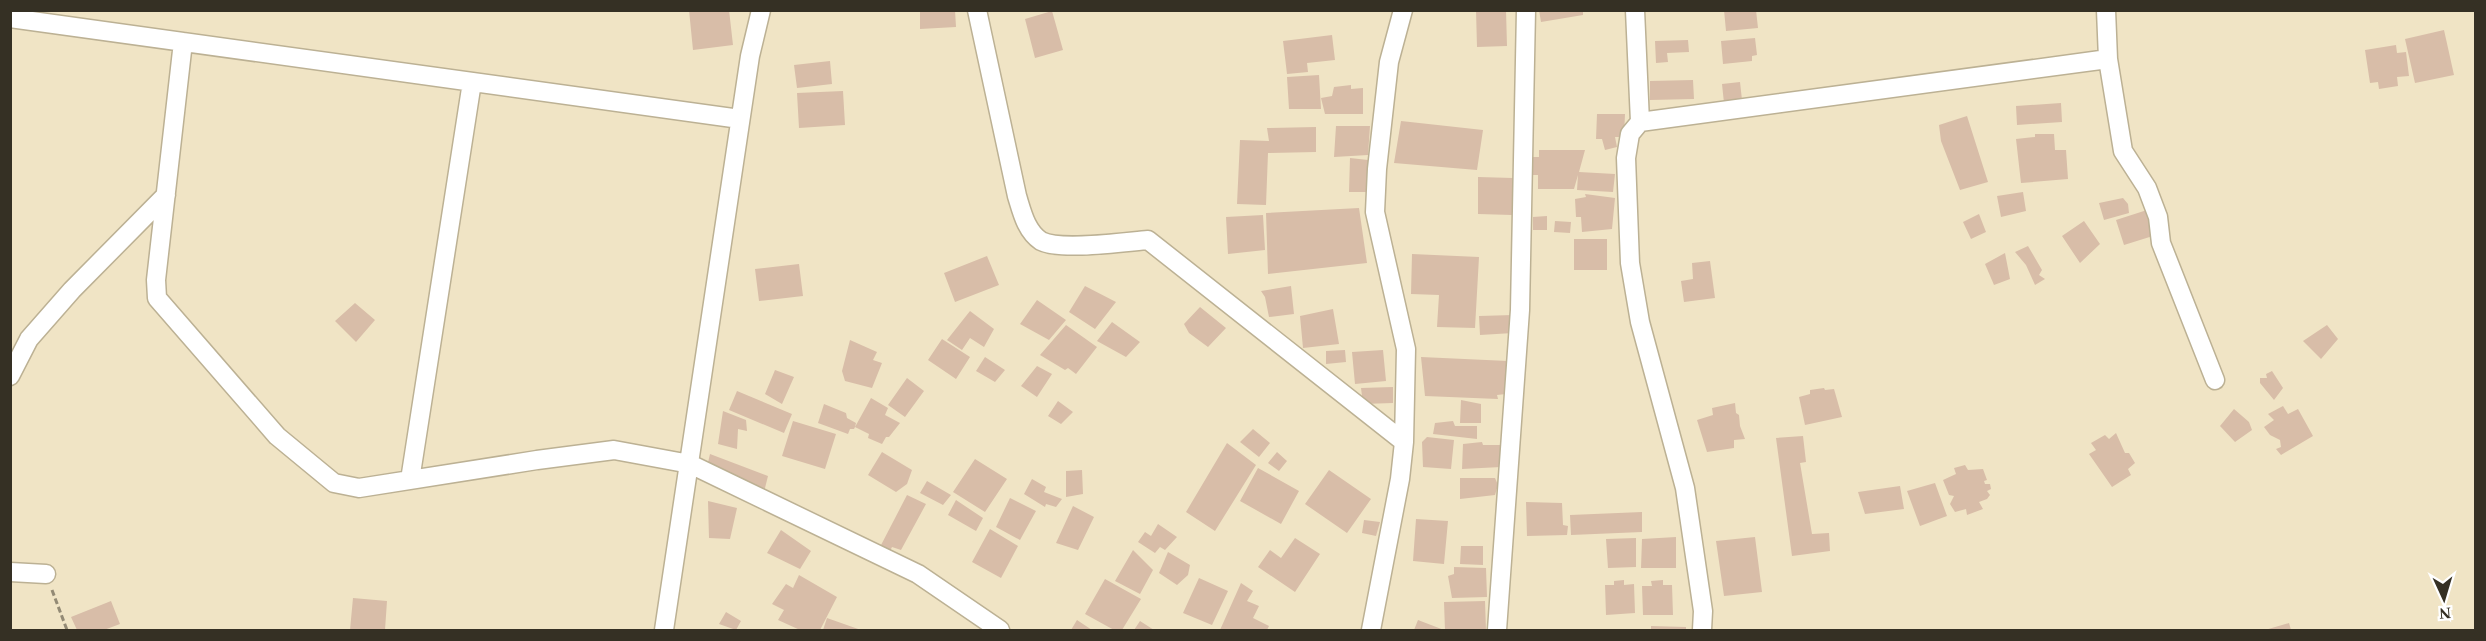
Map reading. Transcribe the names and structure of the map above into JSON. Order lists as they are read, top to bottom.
{
  "north": "bottom"
}
